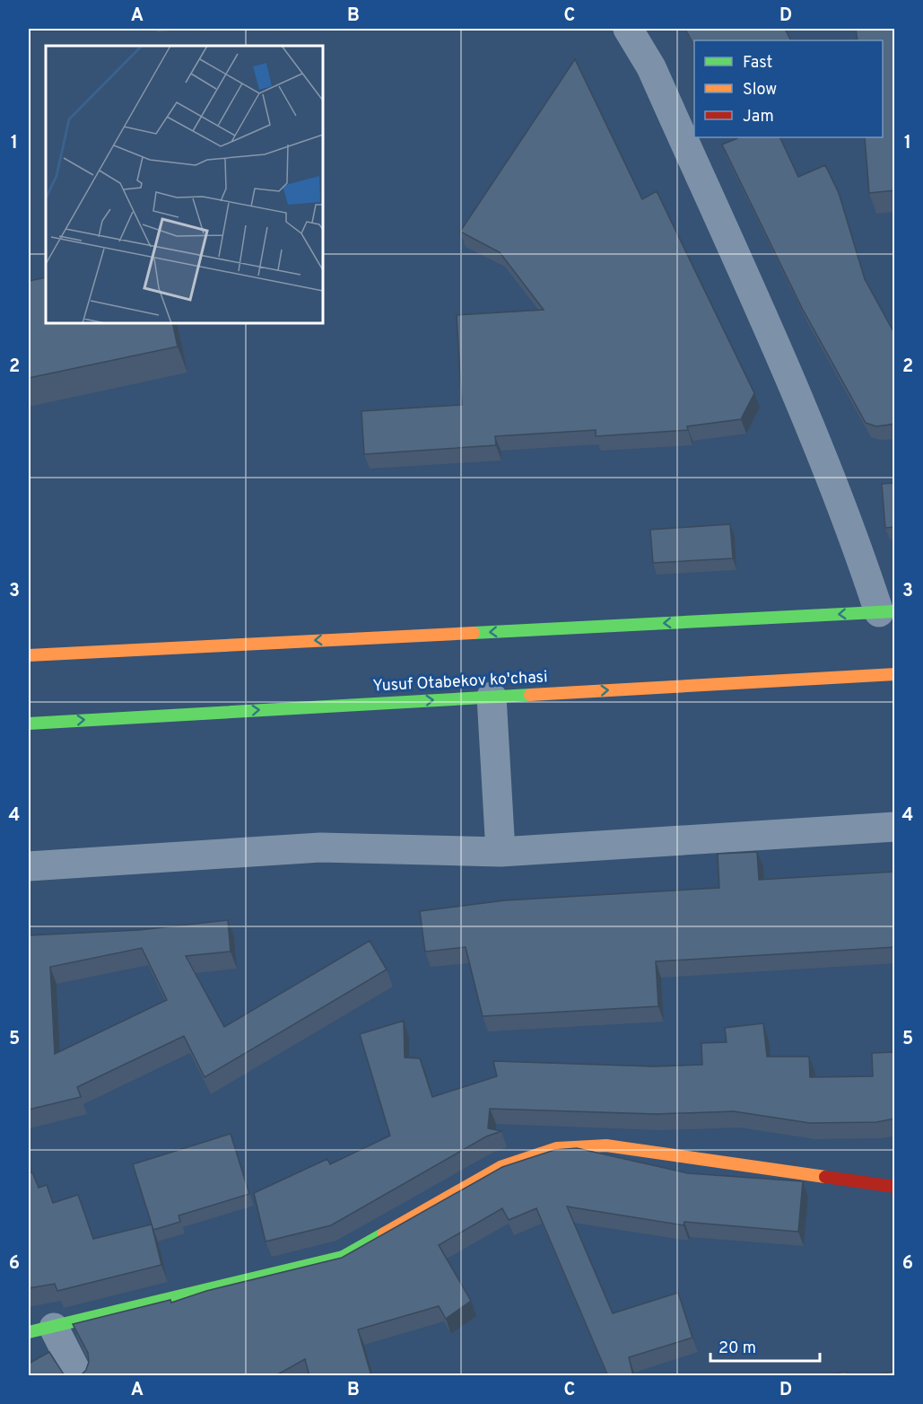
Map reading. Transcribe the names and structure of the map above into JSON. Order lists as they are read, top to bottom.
{
  "streets": {
    "main road": ["Yusuf Otabekov ko'chasi"]
  },
  "legend": ["Fast", "Slow", "Jam"],
  "scale_bar": "20 m",
  "grid": {
    "columns": [
      "A",
      "B",
      "C",
      "D"
    ],
    "rows": [
      "1",
      "2",
      "3",
      "4",
      "5",
      "6"
    ]
  }
}
